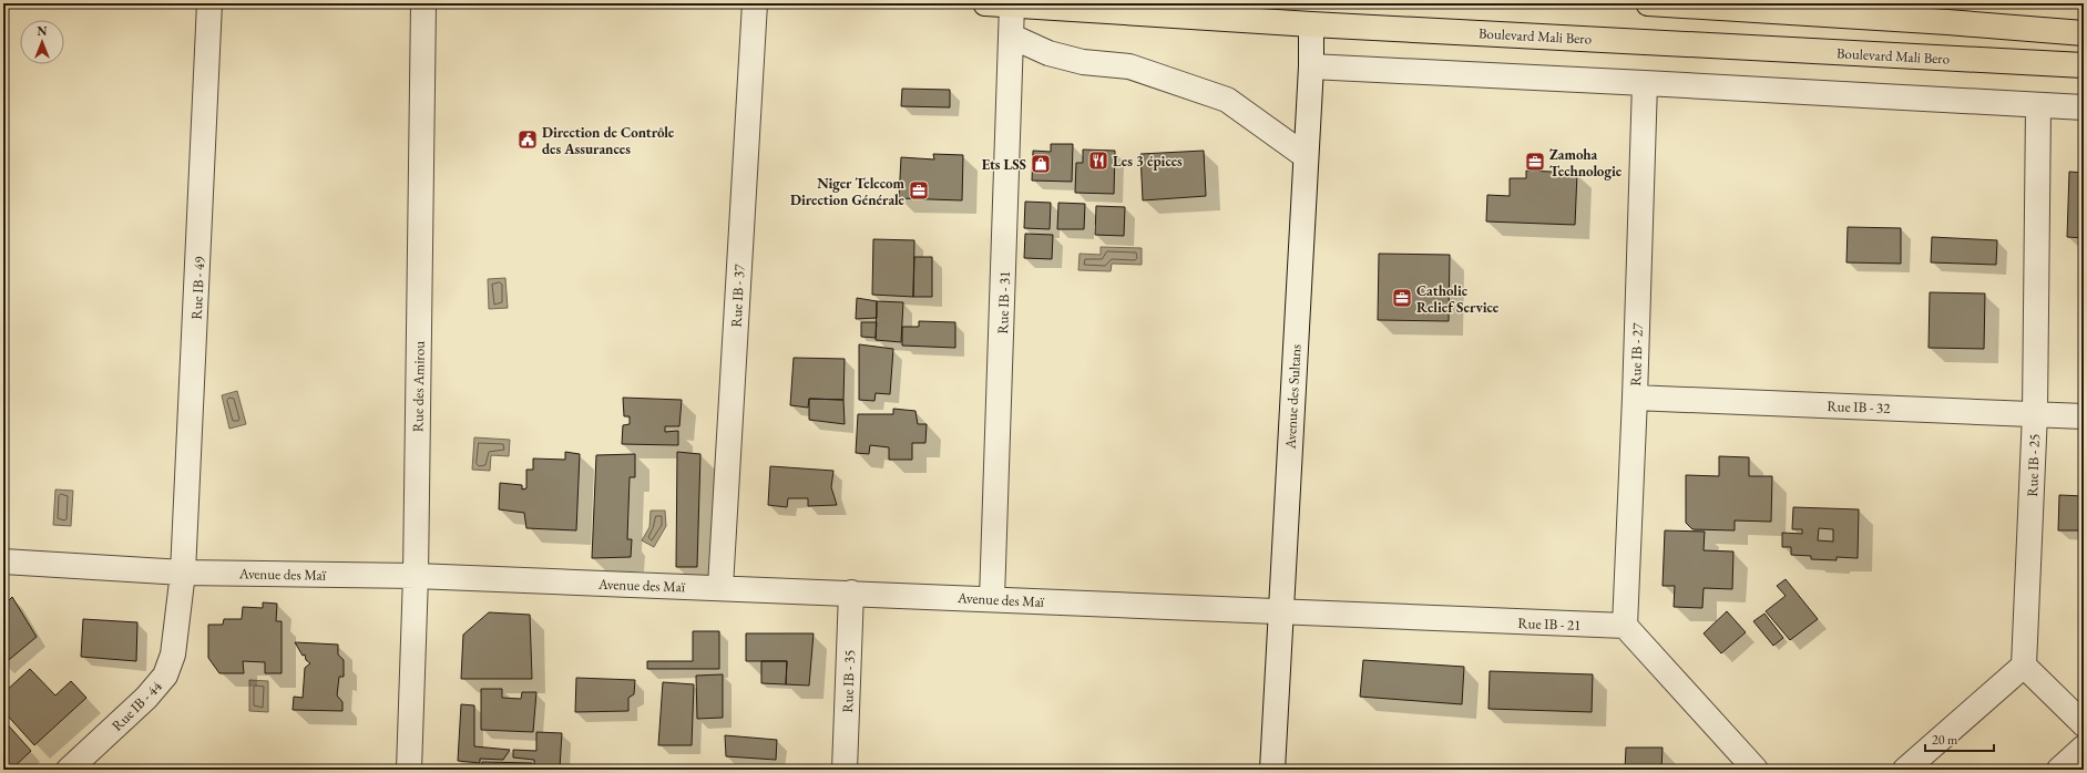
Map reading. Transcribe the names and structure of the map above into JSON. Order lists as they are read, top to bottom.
{
  "streets": {
    "main road": ["Boulevard Mali Bero"],
    "street": [
      "Rue IB - 49",
      "Rue IB - 37",
      "Rue IB - 31",
      "Rue IB - 27",
      "Rue des Amirou",
      "Avenue des Sultans",
      "Rue IB - 32",
      "Rue IB - 25",
      "Avenue des Maï",
      "Rue IB - 21",
      "Rue IB - 35",
      "Rue IB - 44"
    ]
  },
  "crossings": [
    ["Boulevard Mali Bero", "Rue IB - 31"],
    ["Boulevard Mali Bero", "Avenue des Sultans"],
    ["Rue IB - 49", "Avenue des Maï"],
    ["Rue IB - 49", "Rue IB - 44"],
    ["Rue IB - 37", "Avenue des Maï"],
    ["Rue IB - 31", "Avenue des Maï"],
    ["Rue IB - 27", "Rue IB - 32"],
    ["Rue IB - 27", "Rue IB - 21"],
    ["Rue des Amirou", "Avenue des Maï"],
    ["Avenue des Sultans", "Avenue des Maï"],
    ["Avenue des Sultans", "Rue IB - 21"],
    ["Rue IB - 32", "Rue IB - 25"],
    ["Avenue des Maï", "Rue IB - 21"],
    ["Avenue des Maï", "Rue IB - 35"],
    ["Avenue des Maï", "Rue IB - 44"]
  ],
  "places": {
    "public building": ["Direction de Contrôle des Assurances"],
    "restaurant": ["Les 3 épices"],
    "office": ["Zamoha Technologie", "Niger Telecom Direction Générale", "Catholic Relief Service"],
    "shop": ["Ets LSS"]
  },
  "scale_bar": "20 m",
  "north": "top"
}
